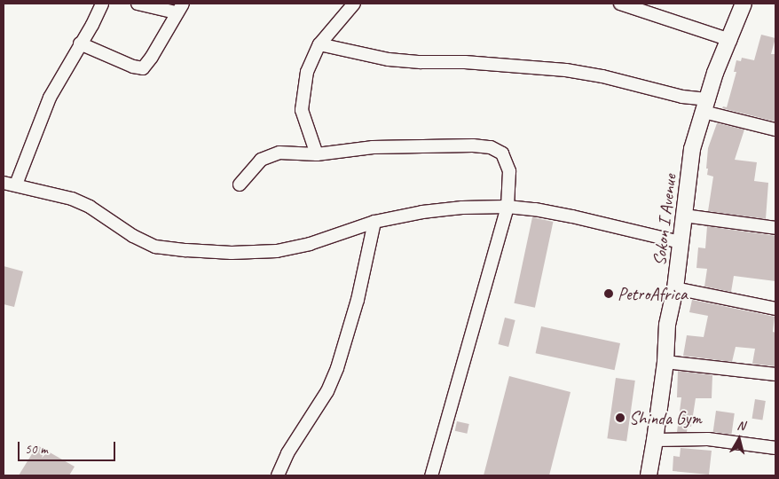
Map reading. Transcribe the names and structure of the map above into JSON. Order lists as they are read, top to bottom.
{
  "streets": {
    "street": ["Sokon I Avenue"]
  },
  "places": ["PetroAfrica", "Shinda Gym"],
  "scale_bar": "50 m",
  "north": "top"
}
